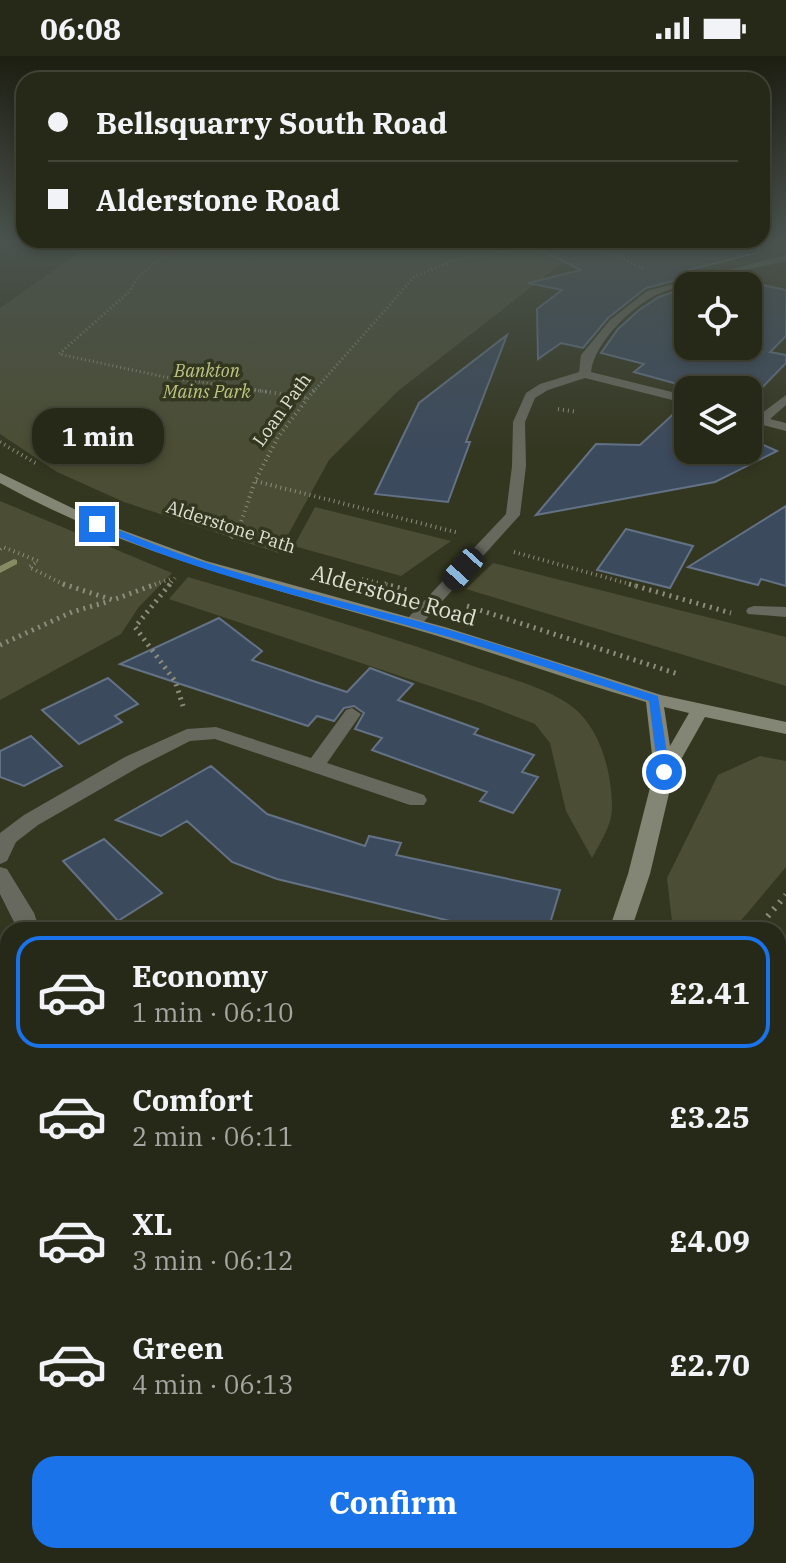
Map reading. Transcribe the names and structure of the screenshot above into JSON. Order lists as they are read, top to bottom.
{
  "streets": {
    "street": ["Alderstone Road"],
    "path": ["Loan Path", "Alderstone Path"]
  },
  "parks": ["Bankton Mains Park"],
  "page": {
    "status": "06:08",
    "banner": ["Bellsquarry South Road", "Alderstone Road"],
    "bubble": "1 min",
    "list": [
      {
        "name": "Economy",
        "note": "1 min · 06:10",
        "value": "£2.41"
      },
      {
        "name": "Comfort",
        "note": "2 min · 06:11",
        "value": "£3.25"
      },
      {
        "name": "XL",
        "note": "3 min · 06:12",
        "value": "£4.09"
      },
      {
        "name": "Green",
        "note": "4 min · 06:13",
        "value": "£2.70"
      }
    ],
    "buttons": "Confirm"
  }
}
